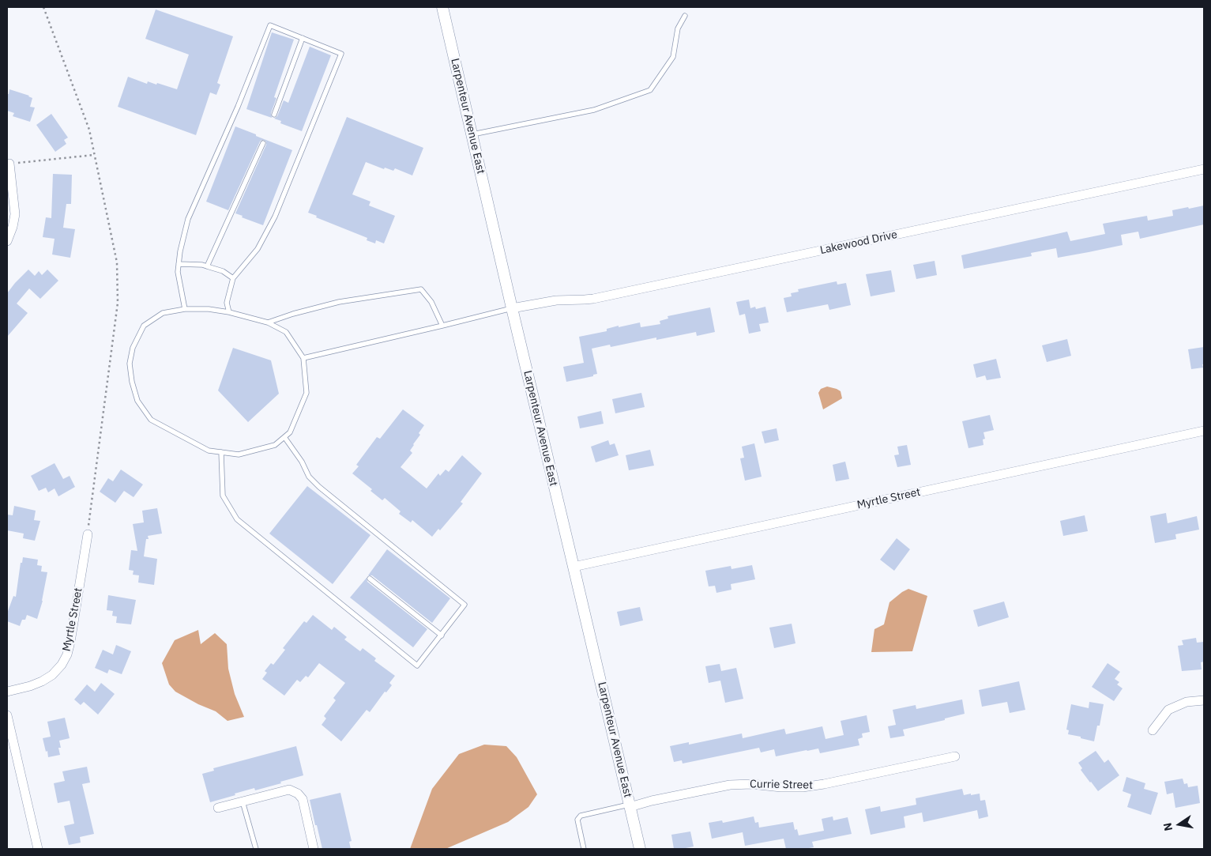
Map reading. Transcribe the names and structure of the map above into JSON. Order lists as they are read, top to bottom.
{
  "streets": {
    "street": [
      "Larpenteur Avenue East",
      "Lakewood Drive",
      "Myrtle Street",
      "Currie Street"
    ]
  },
  "crossings": [
    ["Larpenteur Avenue East", "Lakewood Drive"],
    ["Larpenteur Avenue East", "Myrtle Street"],
    ["Larpenteur Avenue East", "Currie Street"]
  ],
  "north": "left"
}
